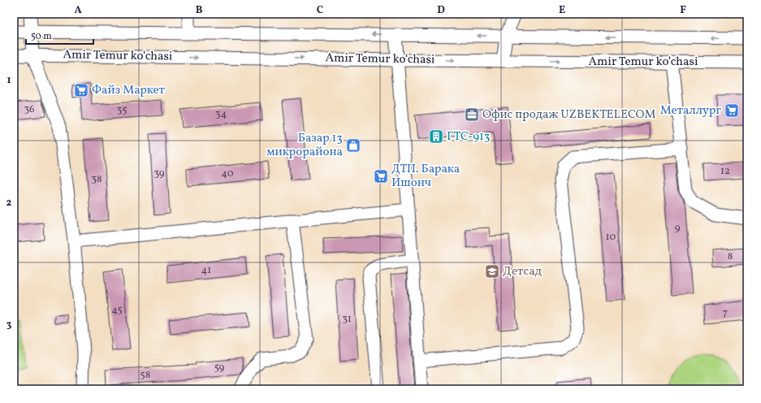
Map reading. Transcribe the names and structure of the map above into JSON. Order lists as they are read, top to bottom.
{
  "streets": {
    "street": ["Amir Temur koʻchasi"]
  },
  "places": {
    "supermarket": ["Файз Маркет", "Металлург", "ДТП. Барака Ишонч"],
    "office": ["Офис продаж UZBEKTELECOM"],
    "building": ["ГТС-913"],
    "shop": ["Базар 13 микрорайона"],
    "school or university": ["Детсад"]
  },
  "house_numbers": [
    "36",
    "35",
    "34",
    "12",
    "39",
    "40",
    "38",
    "9",
    "10",
    "8",
    "41",
    "45",
    "7",
    "31",
    "59",
    "58"
  ],
  "scale_bar": "50 m",
  "grid": {
    "columns": [
      "A",
      "B",
      "C",
      "D",
      "E",
      "F"
    ],
    "rows": ["1", "2", "3"]
  }
}
